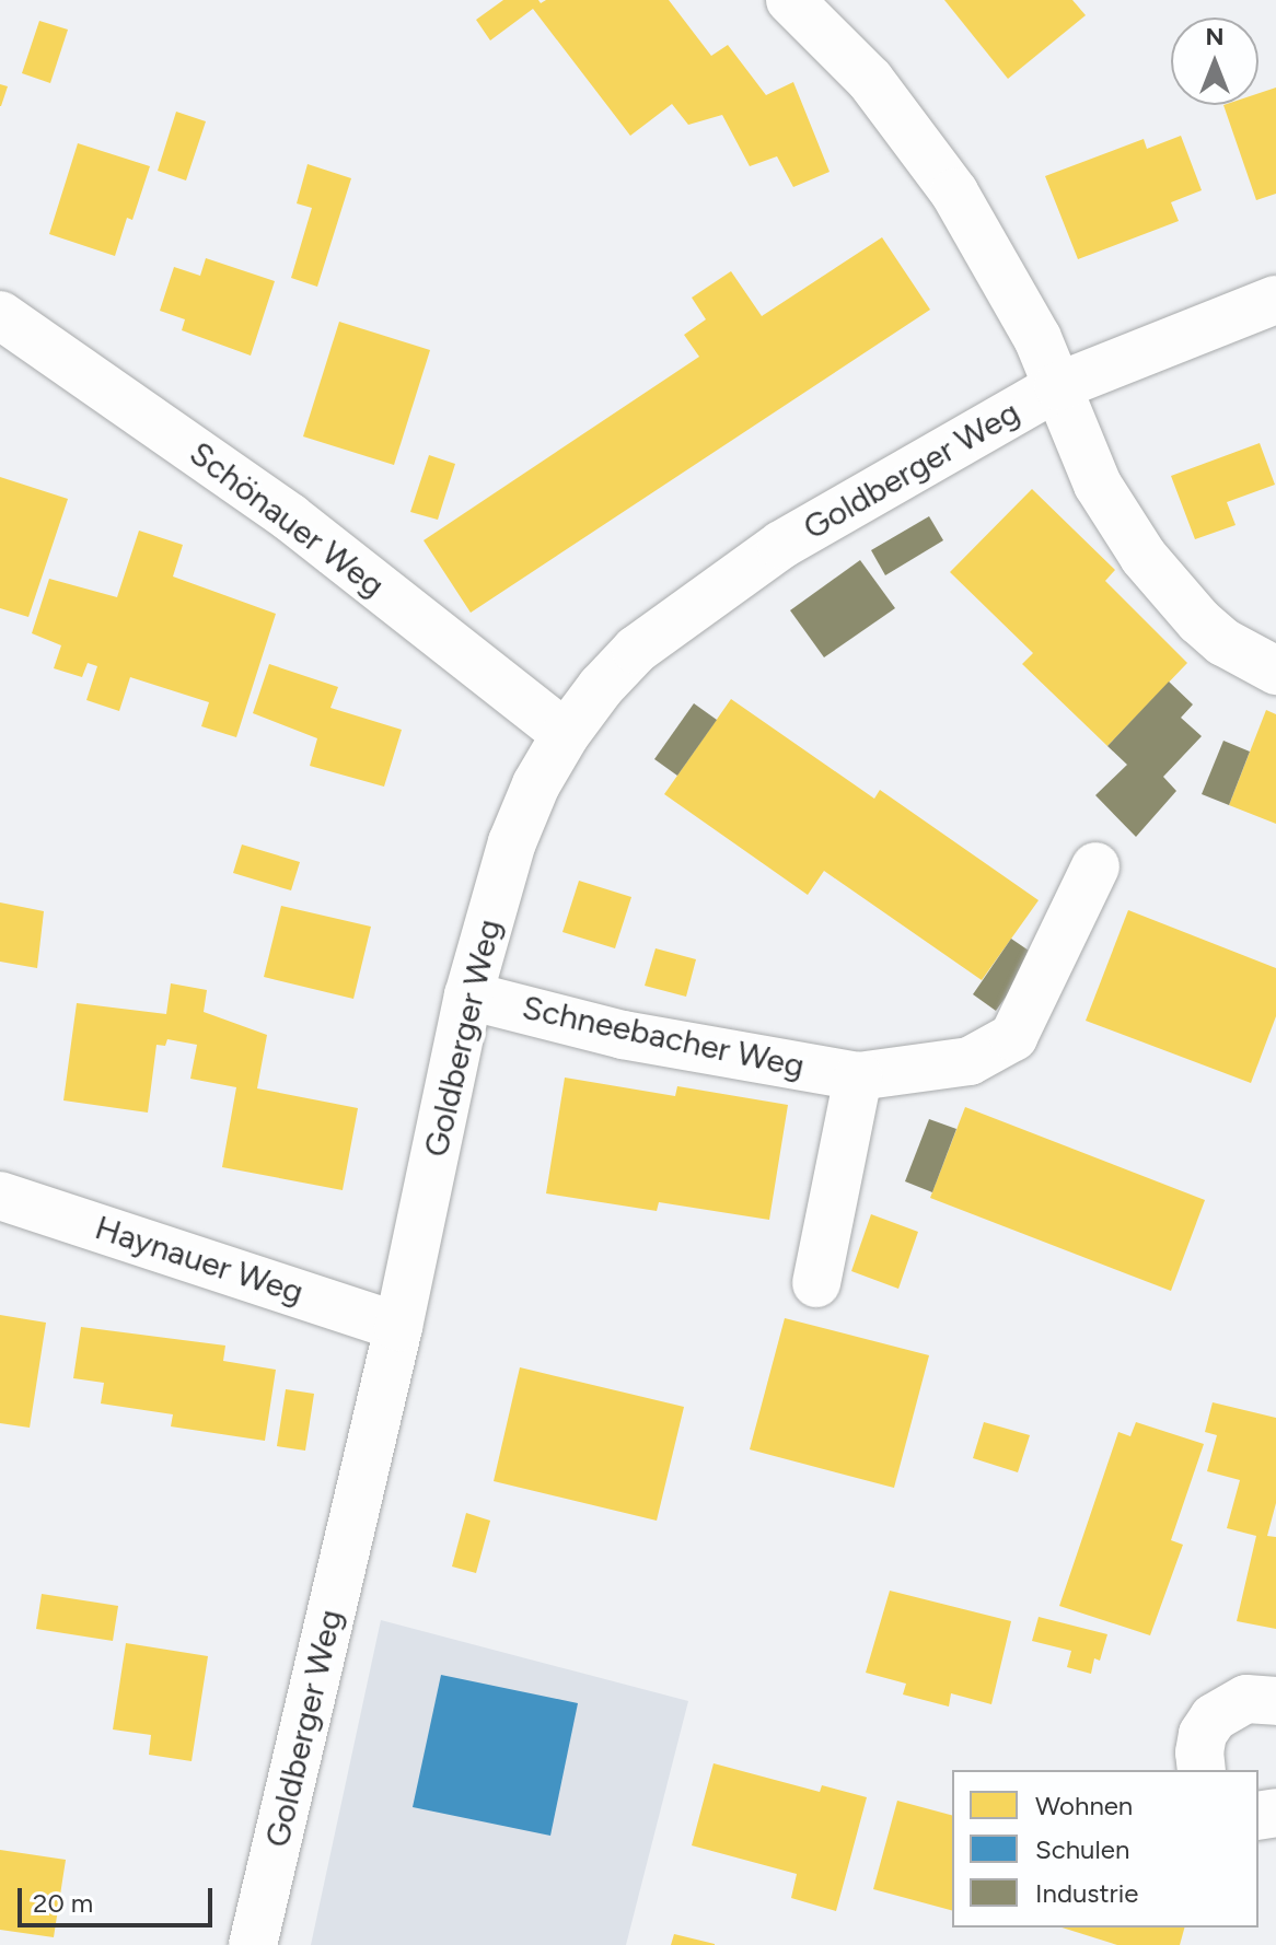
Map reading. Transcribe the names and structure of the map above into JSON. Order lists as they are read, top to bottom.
{
  "streets": {
    "street": [
      "Goldberger Weg",
      "Schönauer Weg",
      "Schneebacher Weg",
      "Haynauer Weg"
    ]
  },
  "crossings": [
    ["Goldberger Weg", "Schönauer Weg"],
    ["Goldberger Weg", "Schneebacher Weg"],
    ["Goldberger Weg", "Haynauer Weg"]
  ],
  "legend": ["Wohnen", "Schulen", "Industrie"],
  "scale_bar": "20 m",
  "north": "top"
}
